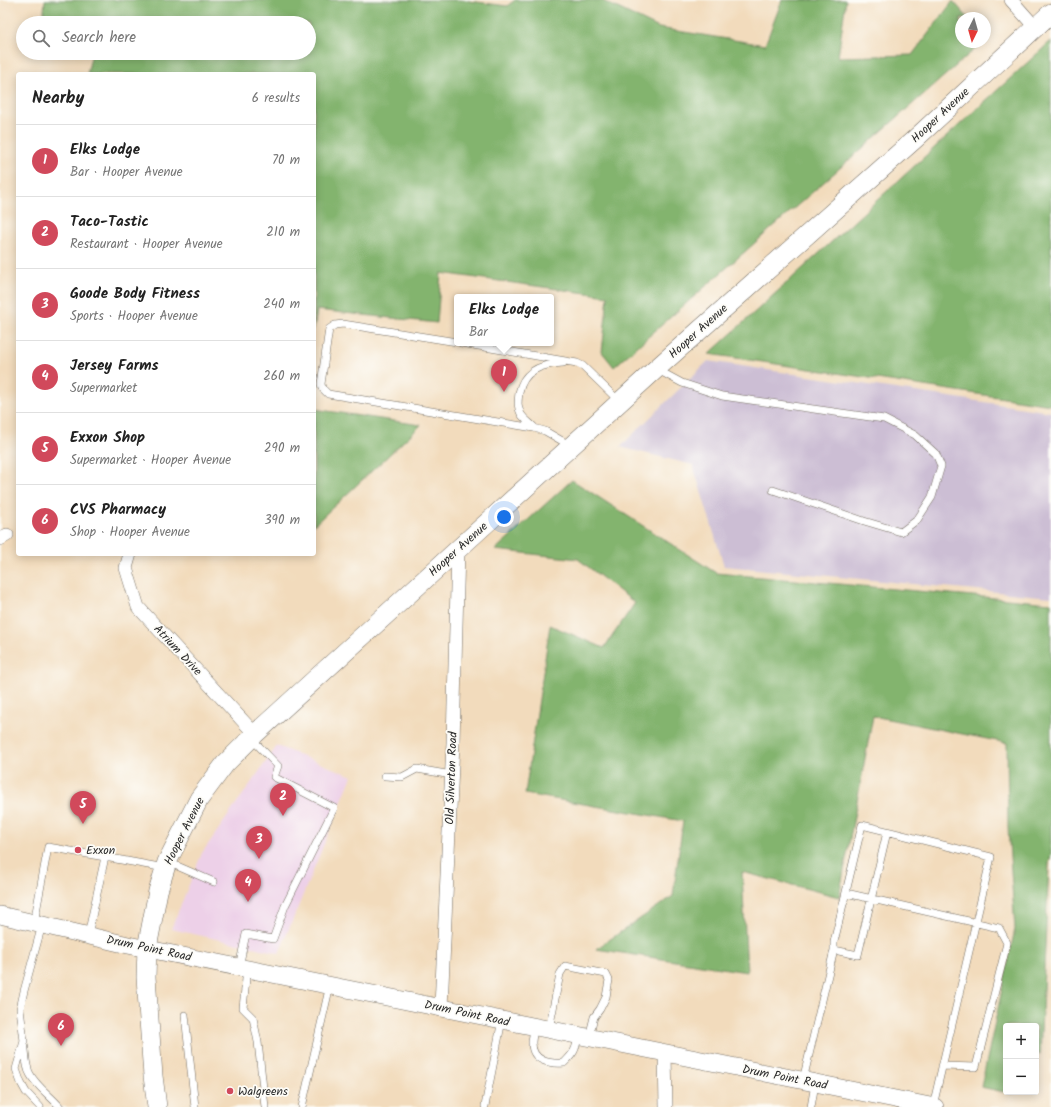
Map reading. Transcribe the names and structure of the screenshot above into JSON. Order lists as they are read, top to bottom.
{
  "streets": {
    "main road": ["Hooper Avenue"],
    "street": ["Atrium Drive", "Old Silverton Road", "Drum Point Road"]
  },
  "crossings": [
    ["Hooper Avenue", "Atrium Drive"],
    ["Hooper Avenue", "Old Silverton Road"],
    ["Hooper Avenue", "Drum Point Road"],
    ["Old Silverton Road", "Drum Point Road"]
  ],
  "places": ["Exxon", "Walgreens"],
  "north": "bottom",
  "page": {
    "search": "Search here",
    "heading": ["Nearby", "6 results"],
    "list": [
      {
        "mark": "1",
        "name": "Elks Lodge",
        "note": "Bar · Hooper Avenue",
        "value": "70 m"
      },
      {
        "mark": "2",
        "name": "Taco-Tastic",
        "note": "Restaurant · Hooper Avenue",
        "value": "210 m"
      },
      {
        "mark": "3",
        "name": "Goode Body Fitness",
        "note": "Sports · Hooper Avenue",
        "value": "240 m"
      },
      {
        "mark": "4",
        "name": "Jersey Farms",
        "note": "Supermarket",
        "value": "260 m"
      },
      {
        "mark": "5",
        "name": "Exxon Shop",
        "note": "Supermarket · Hooper Avenue",
        "value": "290 m"
      },
      {
        "mark": "6",
        "name": "CVS Pharmacy",
        "note": "Shop · Hooper Avenue",
        "value": "390 m"
      }
    ],
    "popup": ["Elks Lodge", "Bar"],
    "pins": [
      "1",
      "2",
      "5",
      "3",
      "4",
      "6"
    ],
    "map_buttons": ["+", "−"]
  }
}
